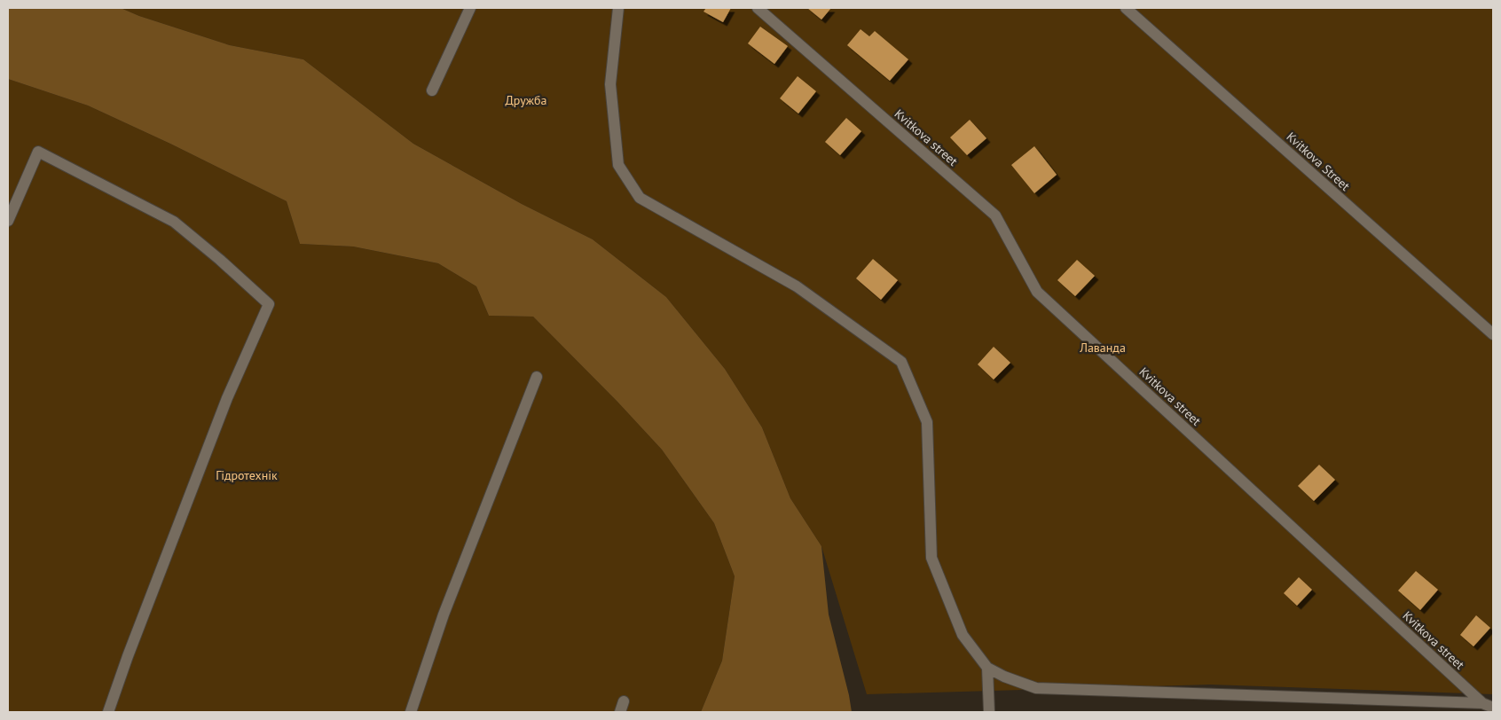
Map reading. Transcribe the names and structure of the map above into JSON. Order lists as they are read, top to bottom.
{
  "streets": {
    "street": ["Kvitkova street", "Kvitkova Street"]
  },
  "parks": ["Дружба", "Лаванда", "Гідротехнік"]
}
